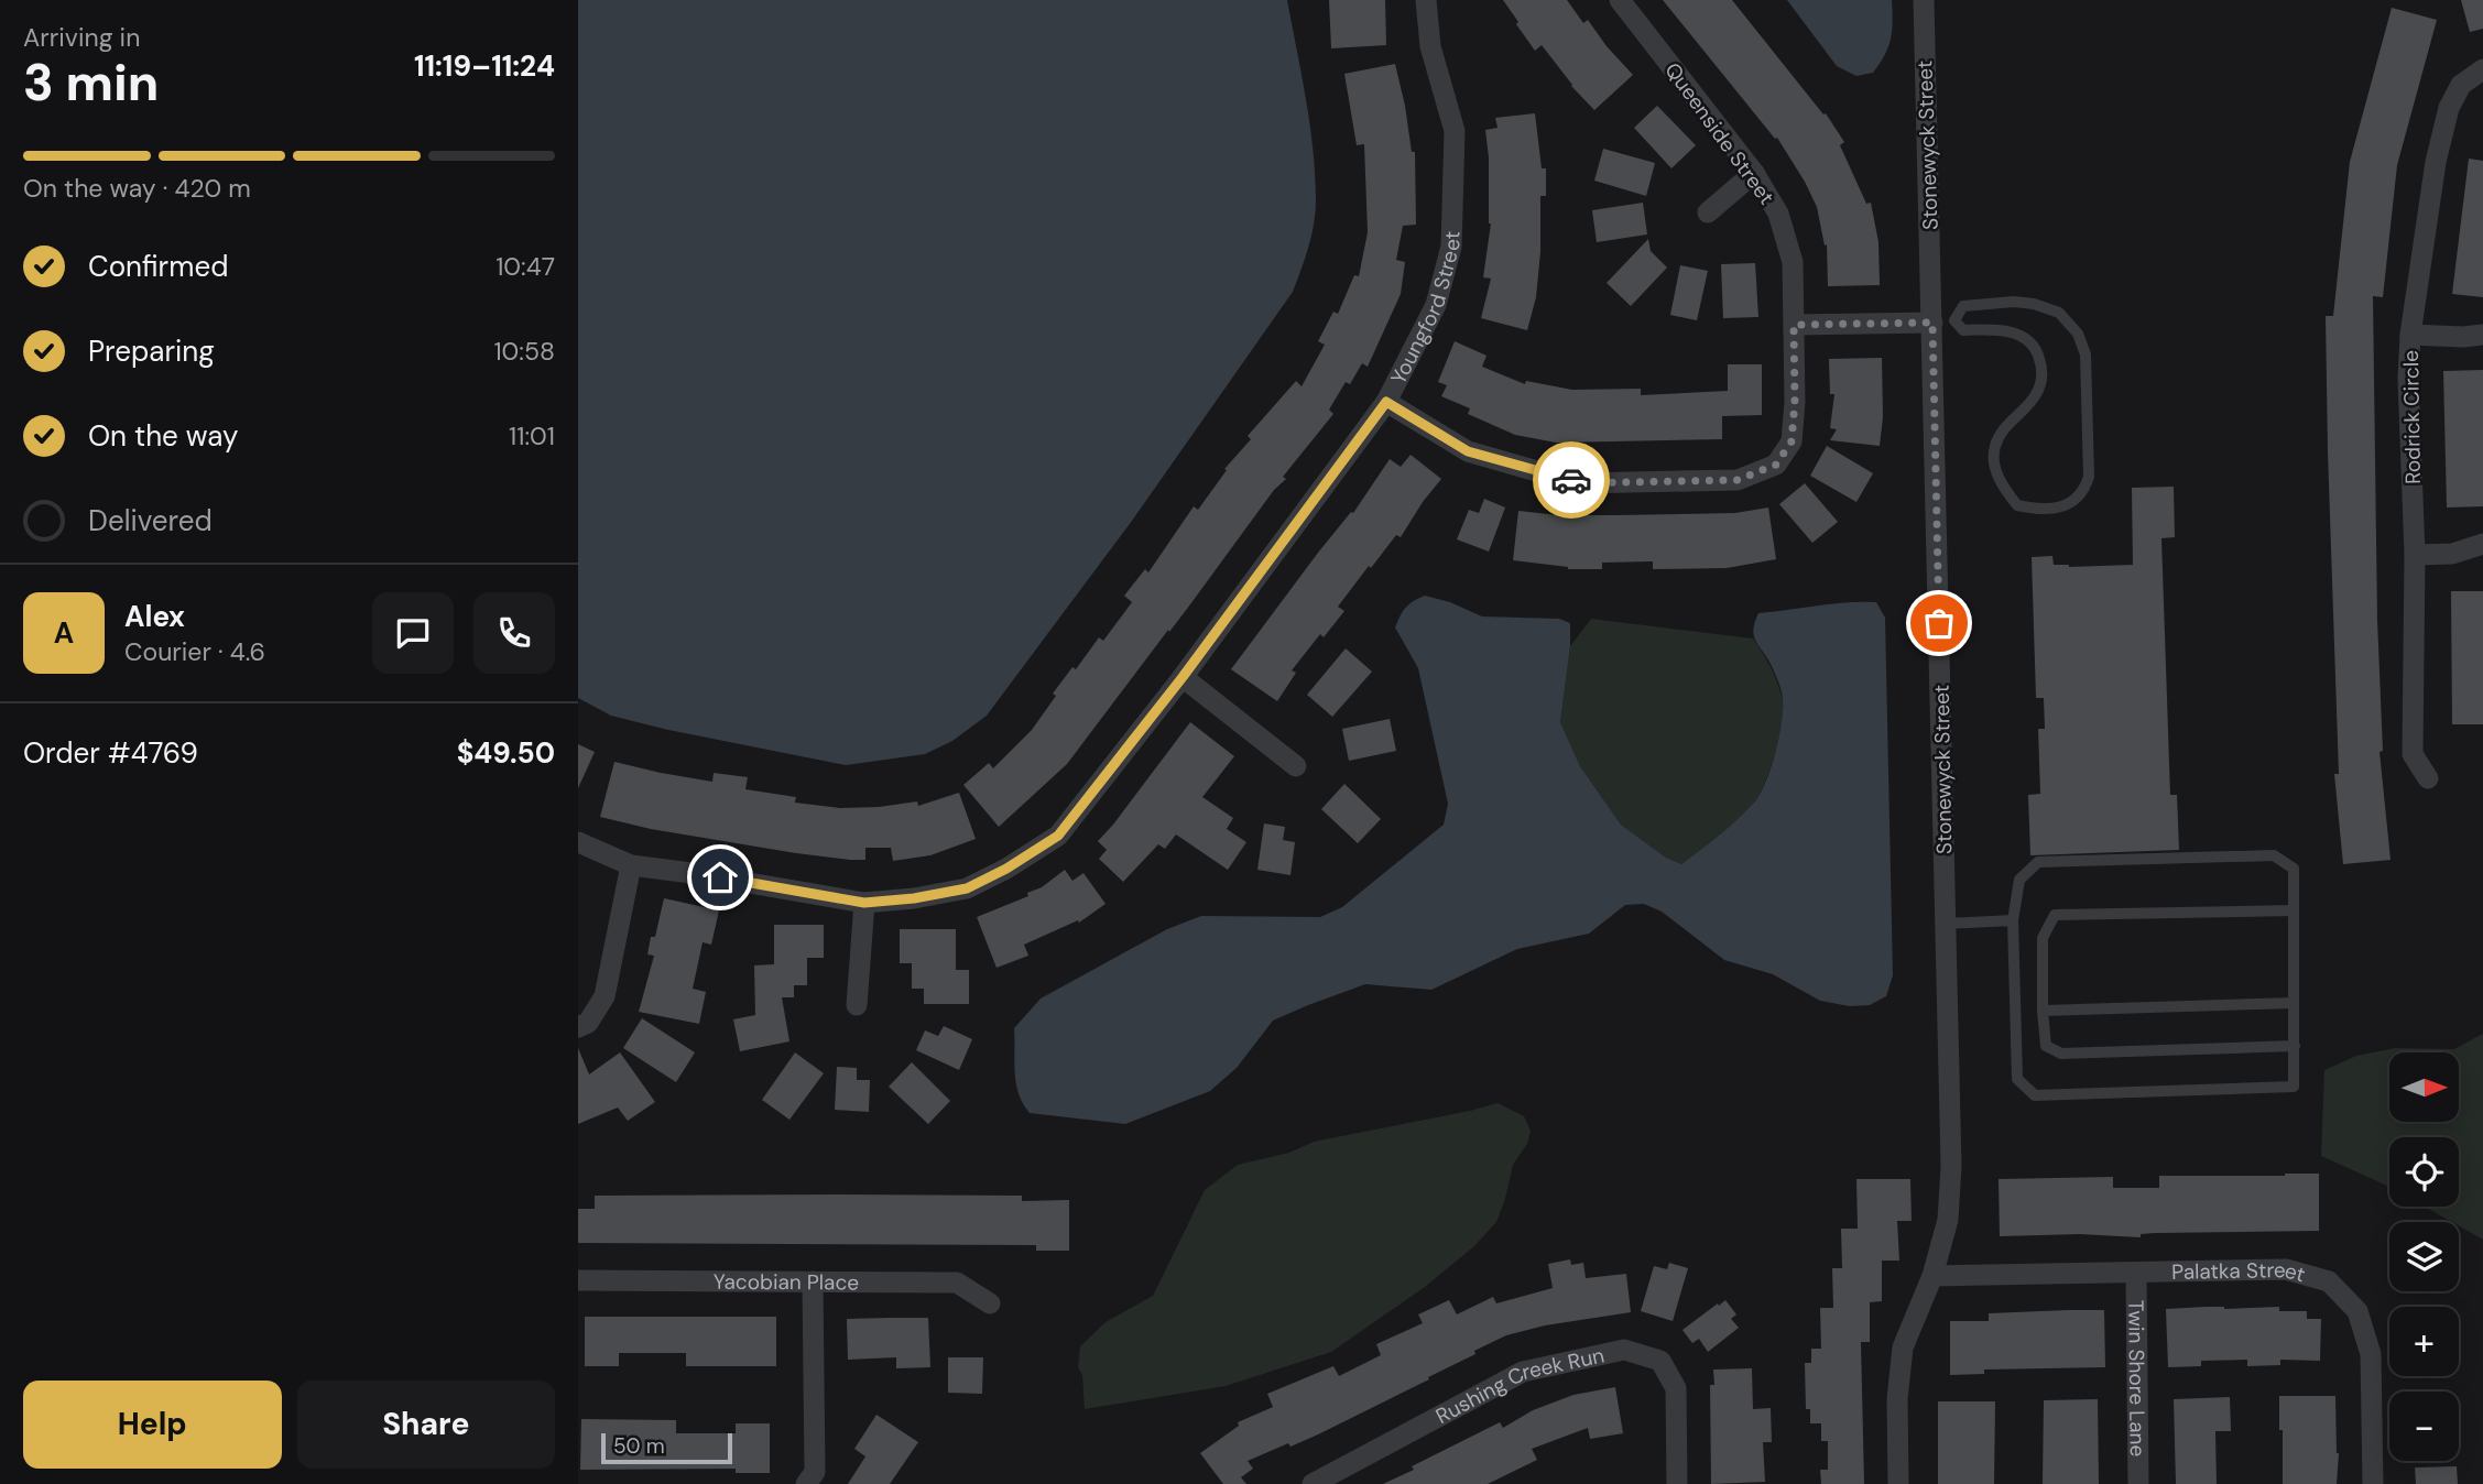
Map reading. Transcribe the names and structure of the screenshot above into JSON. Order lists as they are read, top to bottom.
{
  "streets": {
    "street": [
      "Queenside Street",
      "Stonewyck Street",
      "Youngford Street",
      "Rodrick Circle",
      "Palatka Street",
      "Yacobian Place",
      "Twin Shore Lane",
      "Rushing Creek Run"
    ]
  },
  "crossings": [
    ["Queenside Street", "Youngford Street"],
    ["Stonewyck Street", "Palatka Street"],
    ["Palatka Street", "Twin Shore Lane"]
  ],
  "scale_bar": "50 m",
  "north": "right",
  "page": {
    "heading": ["3 min", "Arriving in", "11:19–11:24"],
    "panel": [
      "Alex",
      "Courier · 4.6",
      "Order #4769",
      "$49.50"
    ],
    "bar": "On the way · 420 m",
    "list": [
      ["Confirmed", "10:47"],
      ["Preparing", "10:58"],
      ["On the way", "11:01"],
      "Delivered"
    ],
    "round": "A",
    "map_buttons": ["+", "−"],
    "buttons": ["Help", "Share"],
    "scale": "50 m"
  }
}
